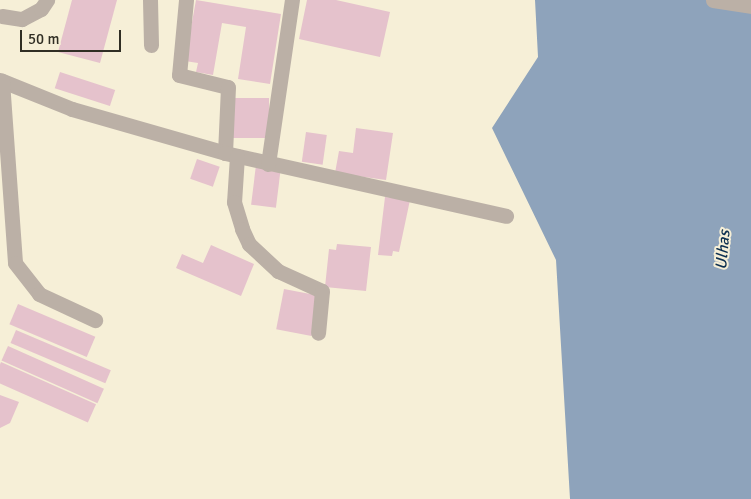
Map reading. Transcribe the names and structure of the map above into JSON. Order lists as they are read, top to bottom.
{
  "water": ["Ulhas"],
  "scale_bar": "50 m"
}
